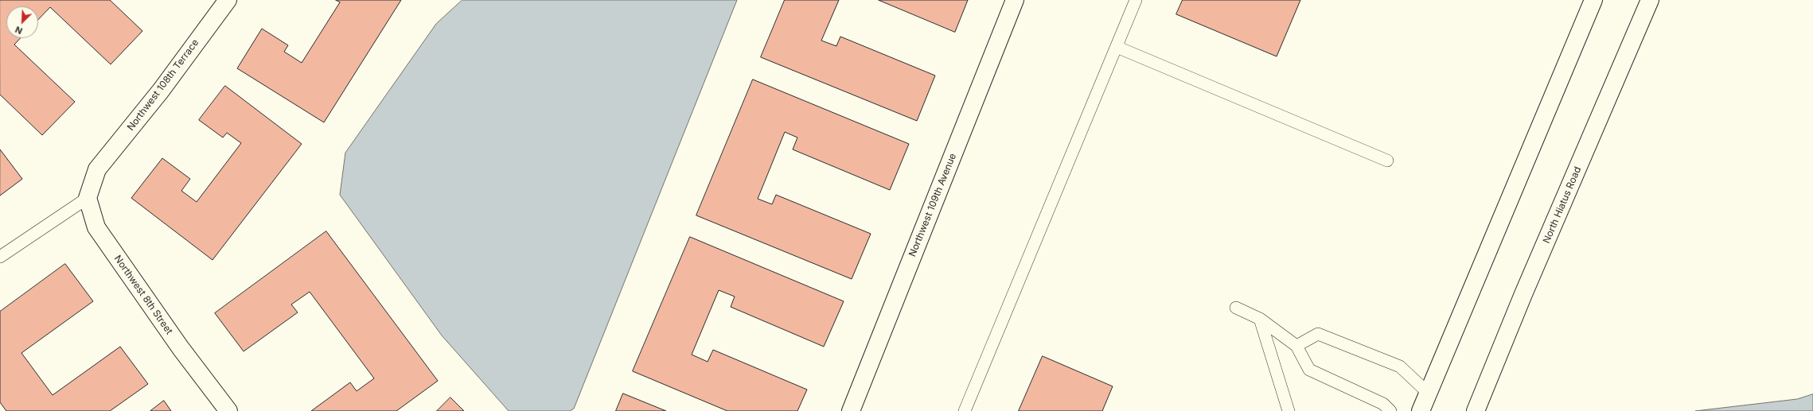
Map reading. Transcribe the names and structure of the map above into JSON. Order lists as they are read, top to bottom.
{
  "streets": {
    "street": [
      "Northwest 108th Terrace",
      "Northwest 109th Avenue",
      "North Hiatus Road",
      "Northwest 8th Street"
    ]
  },
  "crossings": [
    ["Northwest 108th Terrace", "Northwest 8th Street"]
  ],
  "north": "bottom left"
}
